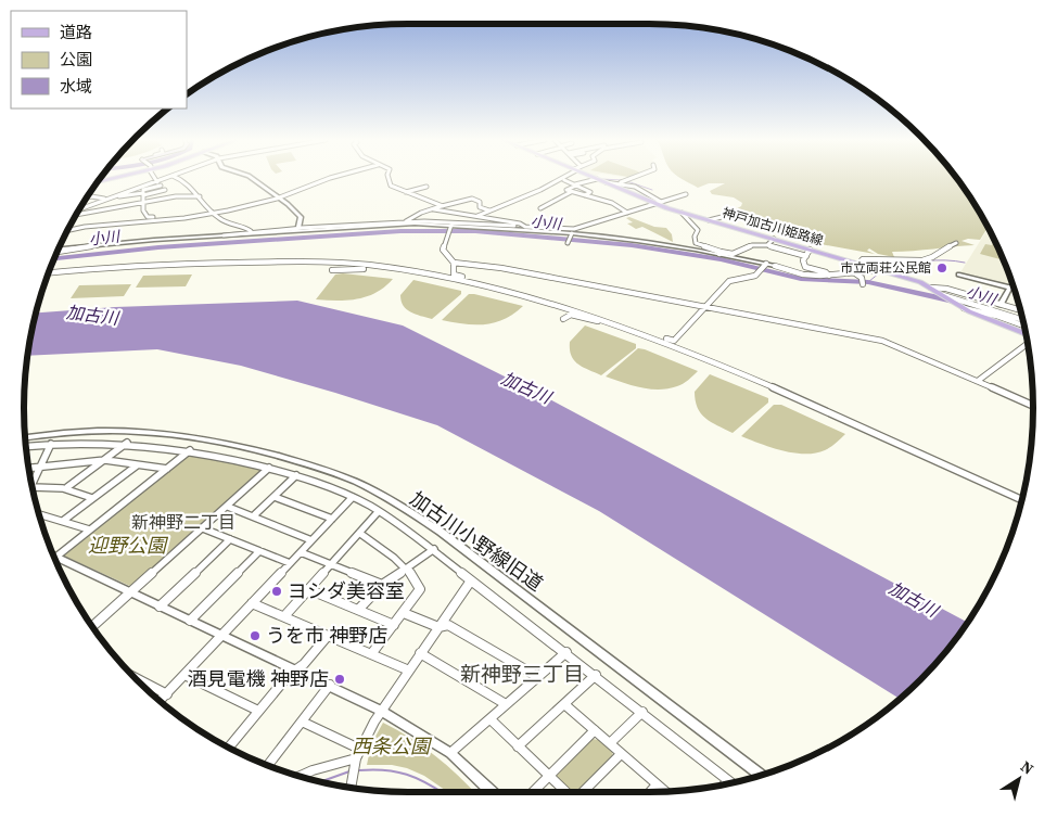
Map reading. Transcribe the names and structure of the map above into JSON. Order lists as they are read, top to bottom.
{
  "streets": {
    "main road": ["神戸加古川姫路線"],
    "street": ["加古川小野線旧道"]
  },
  "districts": ["新神野二丁目", "新神野三丁目"],
  "water": ["小川", "加古川"],
  "parks": ["迎野公園", "西条公園"],
  "places": [
    "市立両荘公民館",
    "ヨシダ美容室",
    "うを市 神野店",
    "酒見電機 神野店"
  ],
  "legend": ["道路", "公園", "水域"],
  "north": "top right"
}
